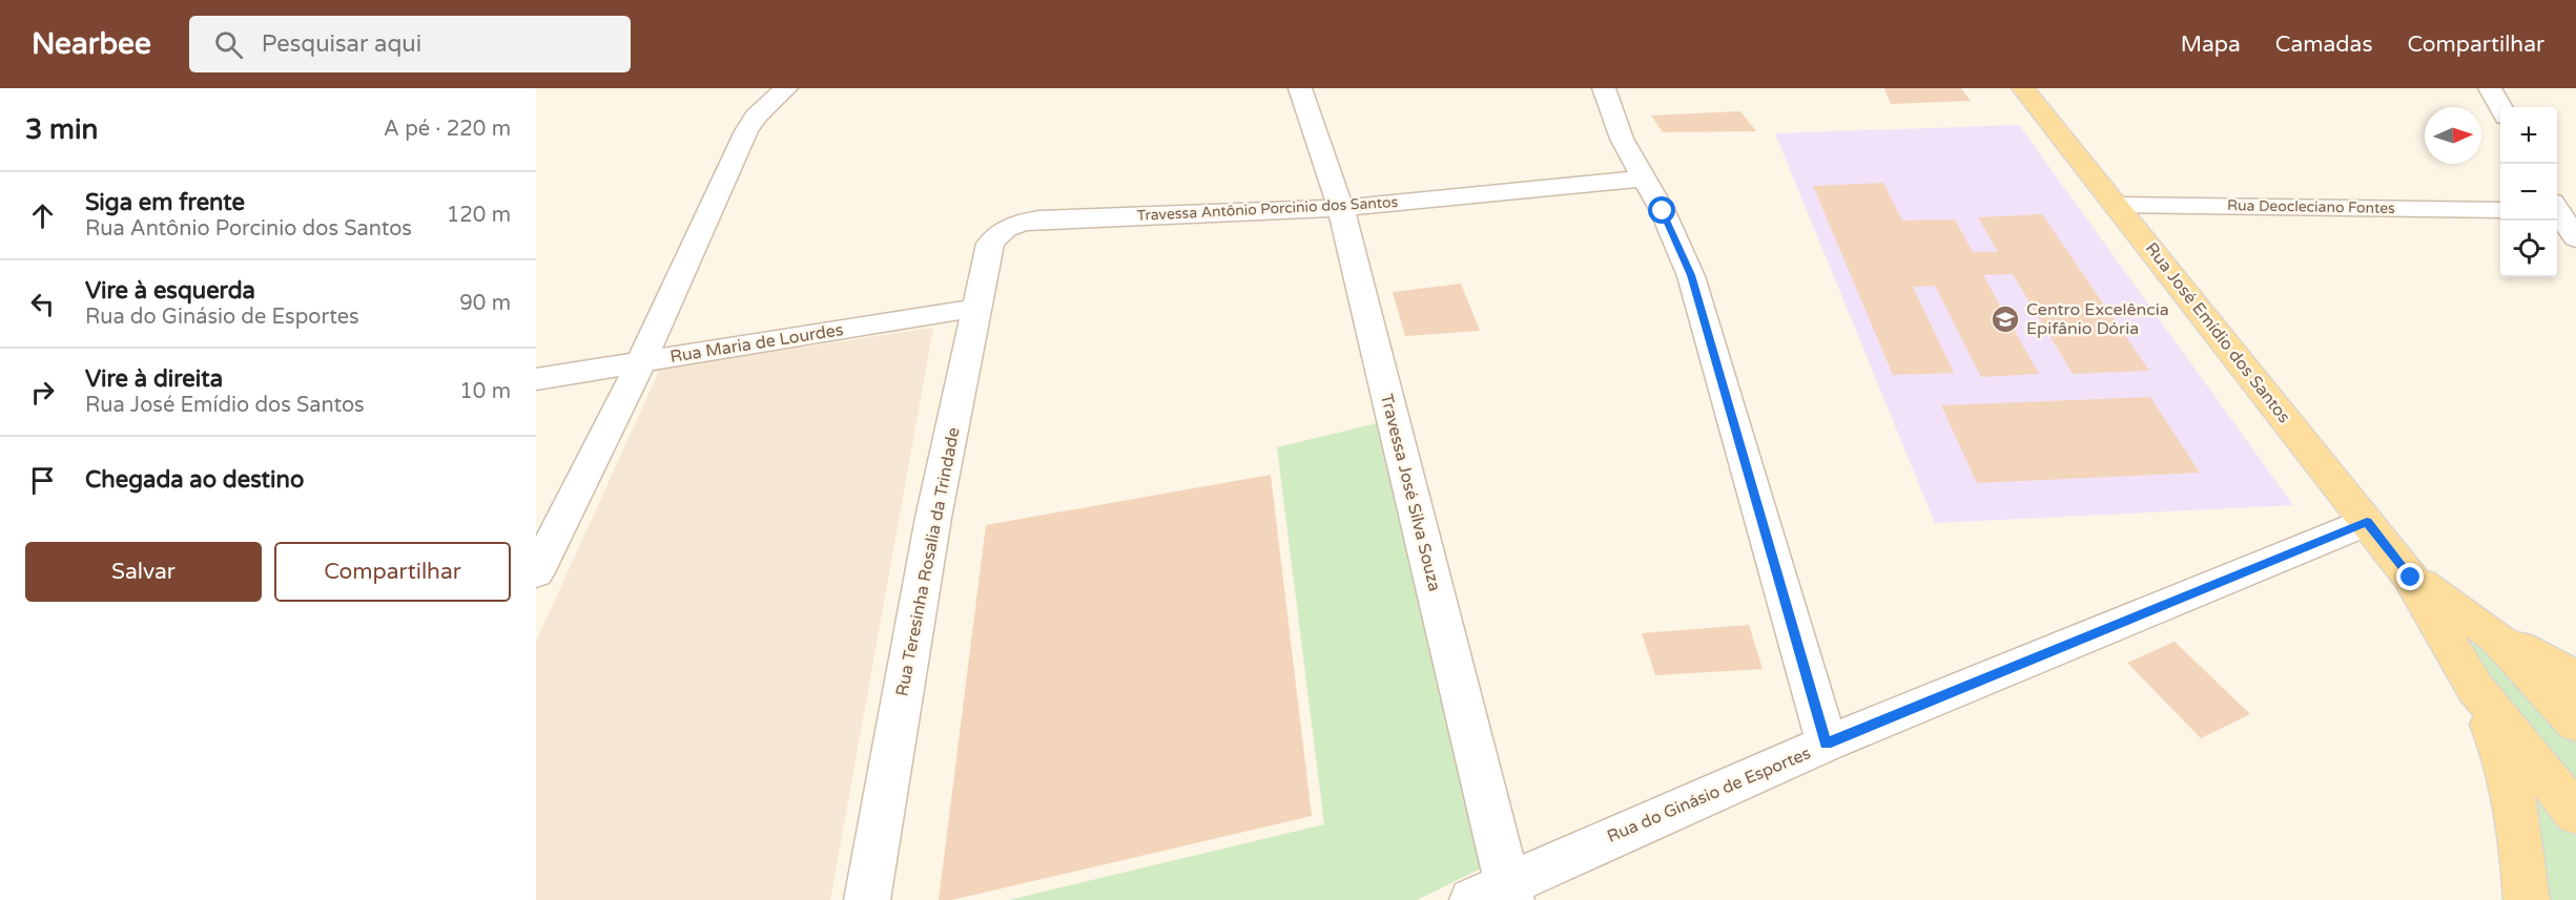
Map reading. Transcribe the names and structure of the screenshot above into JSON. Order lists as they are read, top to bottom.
{
  "streets": {
    "main road": ["Rua José Emídio dos Santos"],
    "street": [
      "Rua Deocleciano Fontes",
      "Travessa Antônio Porcinio dos Santos",
      "Rua Maria de Lourdes",
      "Travessa José Silva Souza",
      "Rua Teresinha Rosalia da Trindade",
      "Rua do Ginásio de Esportes"
    ]
  },
  "crossings": [
    ["Rua Deocleciano Fontes", "Rua José Emídio dos Santos"],
    ["Travessa Antônio Porcinio dos Santos", "Travessa José Silva Souza"],
    ["Travessa Antônio Porcinio dos Santos", "Rua Teresinha Rosalia da Trindade"],
    ["Rua José Emídio dos Santos", "Rua do Ginásio de Esportes"],
    ["Rua Maria de Lourdes", "Rua Teresinha Rosalia da Trindade"],
    ["Travessa José Silva Souza", "Rua do Ginásio de Esportes"]
  ],
  "places": {
    "school or university": ["Centro Excelência Epifânio Dória"]
  },
  "north": "right",
  "page": {
    "header": "Nearbee",
    "search": "Pesquisar aqui",
    "nav": ["Mapa", "Camadas", "Compartilhar"],
    "heading": ["3 min", "A pé · 220 m"],
    "map_buttons": ["+", "−"],
    "list": [
      ["Siga em frente", "Rua Antônio Porcinio dos Santos", "120 m"],
      ["Vire à esquerda", "Rua do Ginásio de Esportes", "90 m"],
      ["Vire à direita", "Rua José Emídio dos Santos", "10 m"],
      "Chegada ao destino"
    ],
    "buttons": ["Salvar", "Compartilhar"]
  }
}
